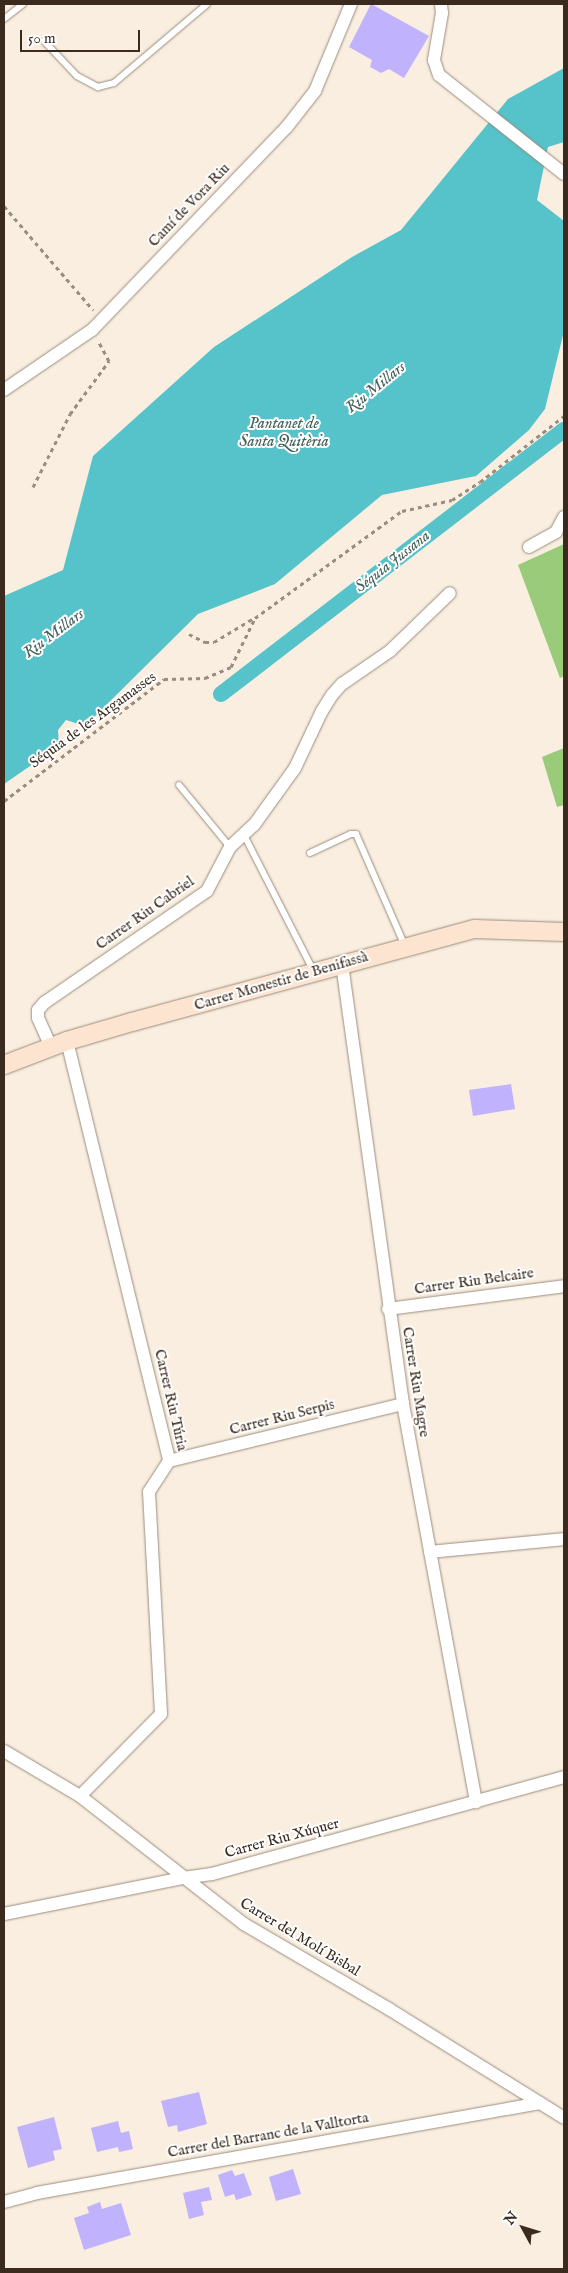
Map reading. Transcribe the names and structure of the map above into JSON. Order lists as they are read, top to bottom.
{
  "streets": {
    "street": [
      "Camí de Vora Riu",
      "Carrer Riu Cabriel",
      "Carrer Monestir de Benifassà",
      "Carrer Riu Belcaire",
      "Carrer Riu Magre",
      "Carrer Riu Túria",
      "Carrer Riu Serpis",
      "Carrer Riu Xúquer",
      "Carrer del Molí Bisbal",
      "Carrer del Barranc de la Valltorta"
    ],
    "path": ["Séquia de les Argamasses"]
  },
  "crossings": [
    ["Carrer Riu Cabriel", "Carrer Monestir de Benifassà"],
    ["Carrer Riu Cabriel", "Carrer Riu Túria"],
    ["Carrer Monestir de Benifassà", "Carrer Riu Magre"],
    ["Carrer Monestir de Benifassà", "Carrer Riu Túria"],
    ["Carrer Riu Belcaire", "Carrer Riu Magre"],
    ["Carrer Riu Magre", "Carrer Riu Serpis"],
    ["Carrer Riu Magre", "Carrer Riu Xúquer"],
    ["Carrer Riu Túria", "Carrer Riu Serpis"],
    ["Carrer Riu Túria", "Carrer del Molí Bisbal"],
    ["Carrer Riu Xúquer", "Carrer del Molí Bisbal"],
    ["Carrer del Molí Bisbal", "Carrer del Barranc de la Valltorta"]
  ],
  "water": ["Riu Millars", "Pantanet de Santa Quitèria", "Séquia Jussana"],
  "scale_bar": "50 m",
  "north": "top left"
}
